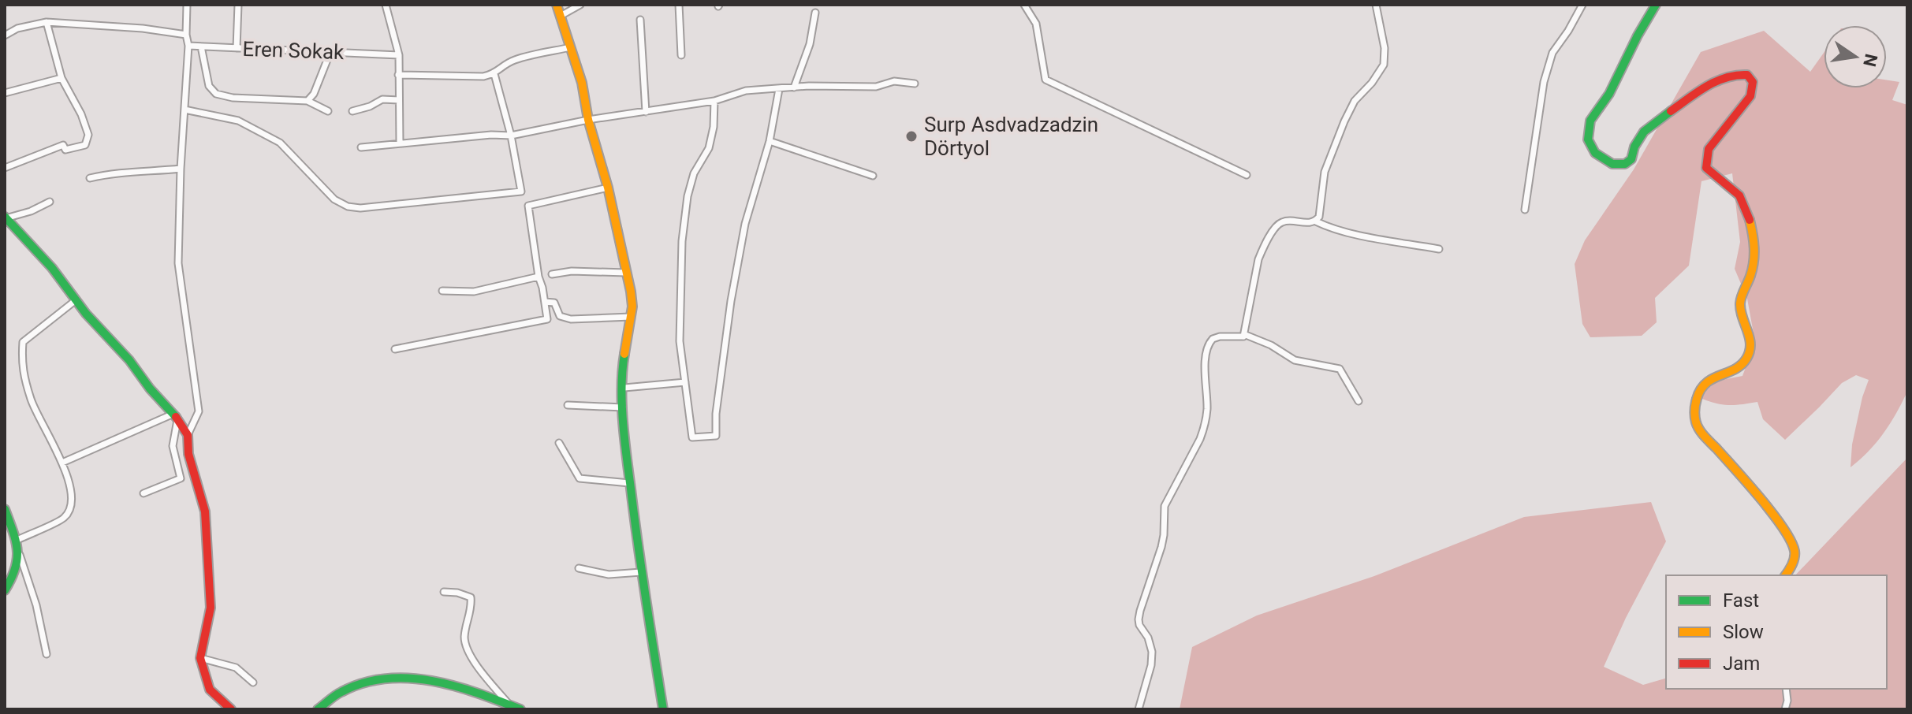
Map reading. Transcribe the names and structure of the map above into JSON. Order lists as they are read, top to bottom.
{
  "streets": {
    "street": ["Eren Sokak"]
  },
  "places": ["Surp Asdvadzadzin Dörtyol"],
  "legend": ["Fast", "Slow", "Jam"],
  "north": "right"
}
